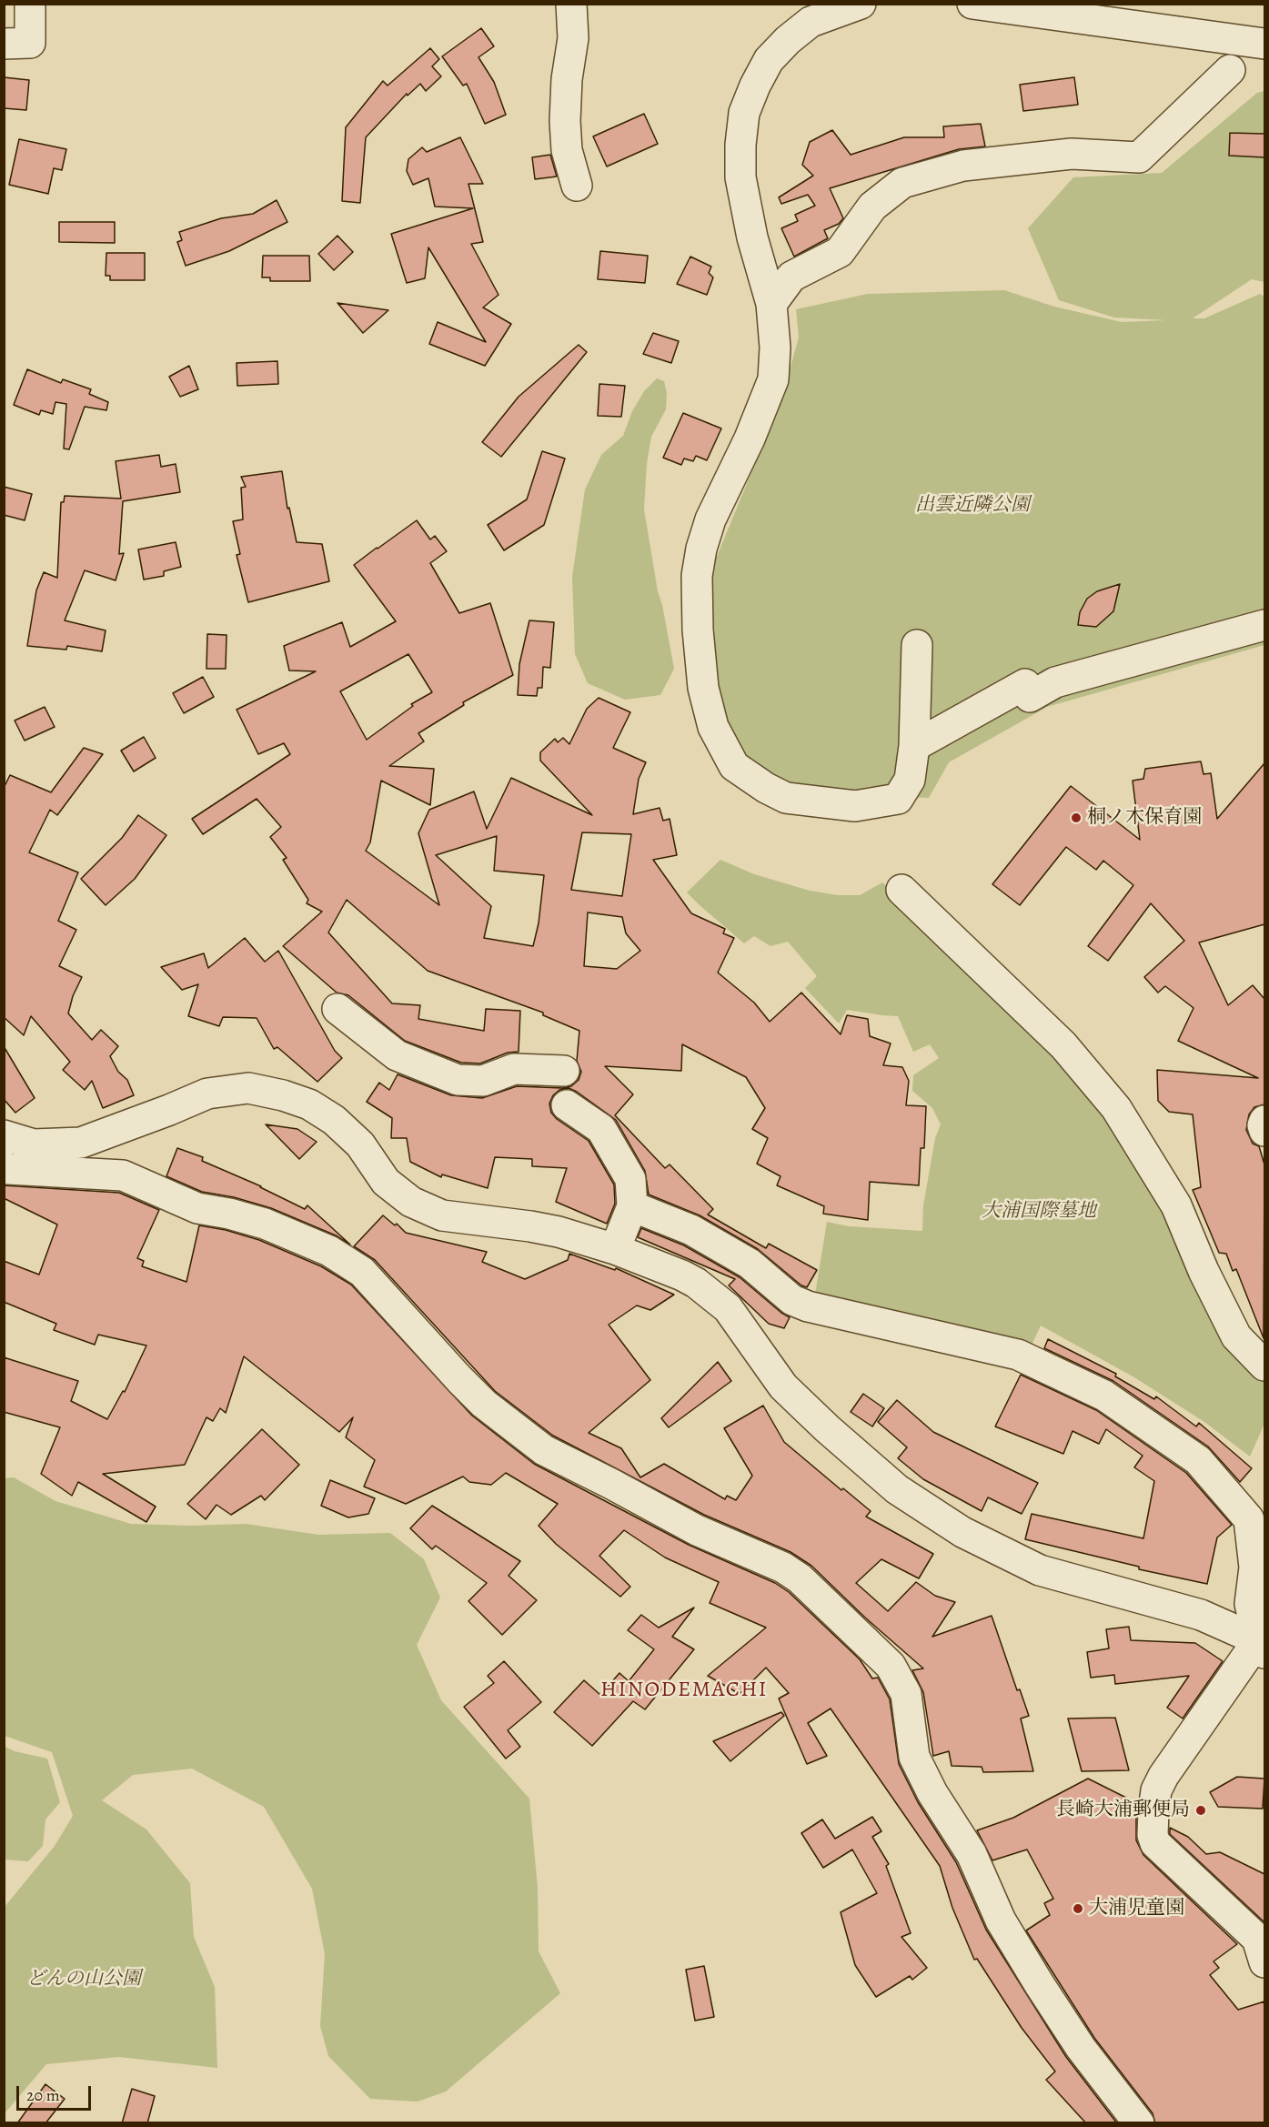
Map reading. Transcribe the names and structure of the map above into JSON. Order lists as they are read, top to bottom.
{
  "districts": ["HINODEMACHI"],
  "parks": ["出雲近隣公園", "大浦国際墓地", "どんの山公園"],
  "places": ["桐ノ木保育園", "長崎大浦郵便局", "大浦児童園"],
  "scale_bar": "20 m"
}
